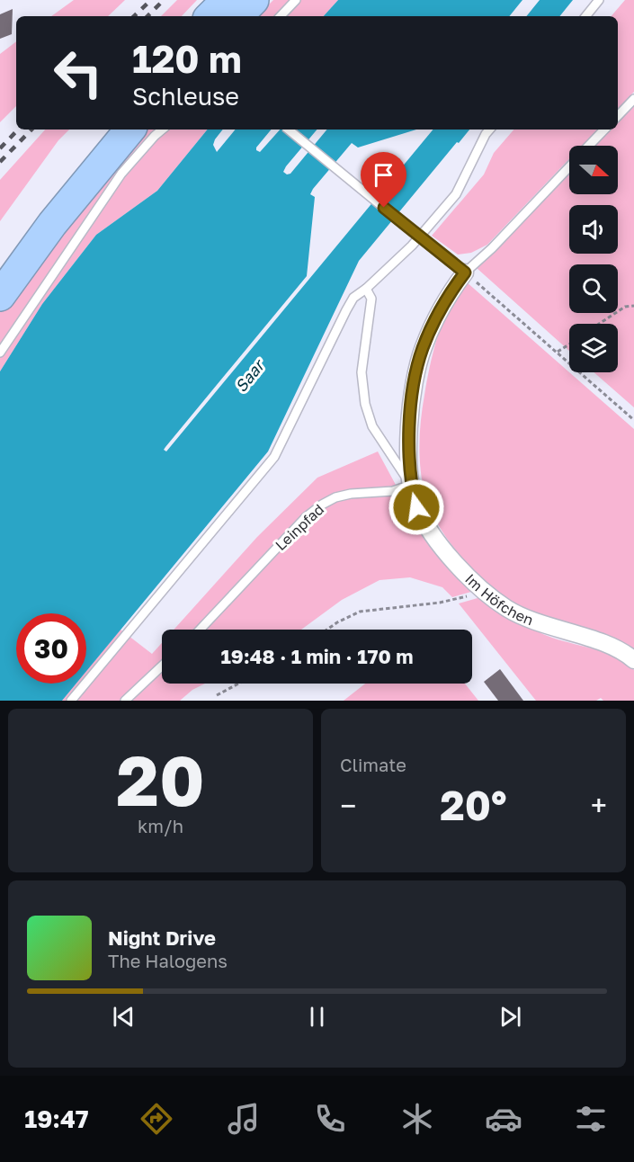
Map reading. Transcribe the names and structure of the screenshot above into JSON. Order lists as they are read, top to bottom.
{
  "streets": {
    "street": ["Im Höfchen"],
    "lane": ["Leinpfad"]
  },
  "crossings": [
    ["Leinpfad", "Im Höfchen"]
  ],
  "water": ["Saar"],
  "north": "right",
  "page": {
    "turn": ["120 m", "Schleuse"],
    "limit": "30",
    "trip": "19:48 · 1 min · 170 m",
    "tile": [
      ["20", "km/h"],
      "Climate"
    ],
    "heat": ["−", "20°", "+"],
    "song": ["Night Drive", "The Halogens"],
    "tabs": "19:47"
  }
}
